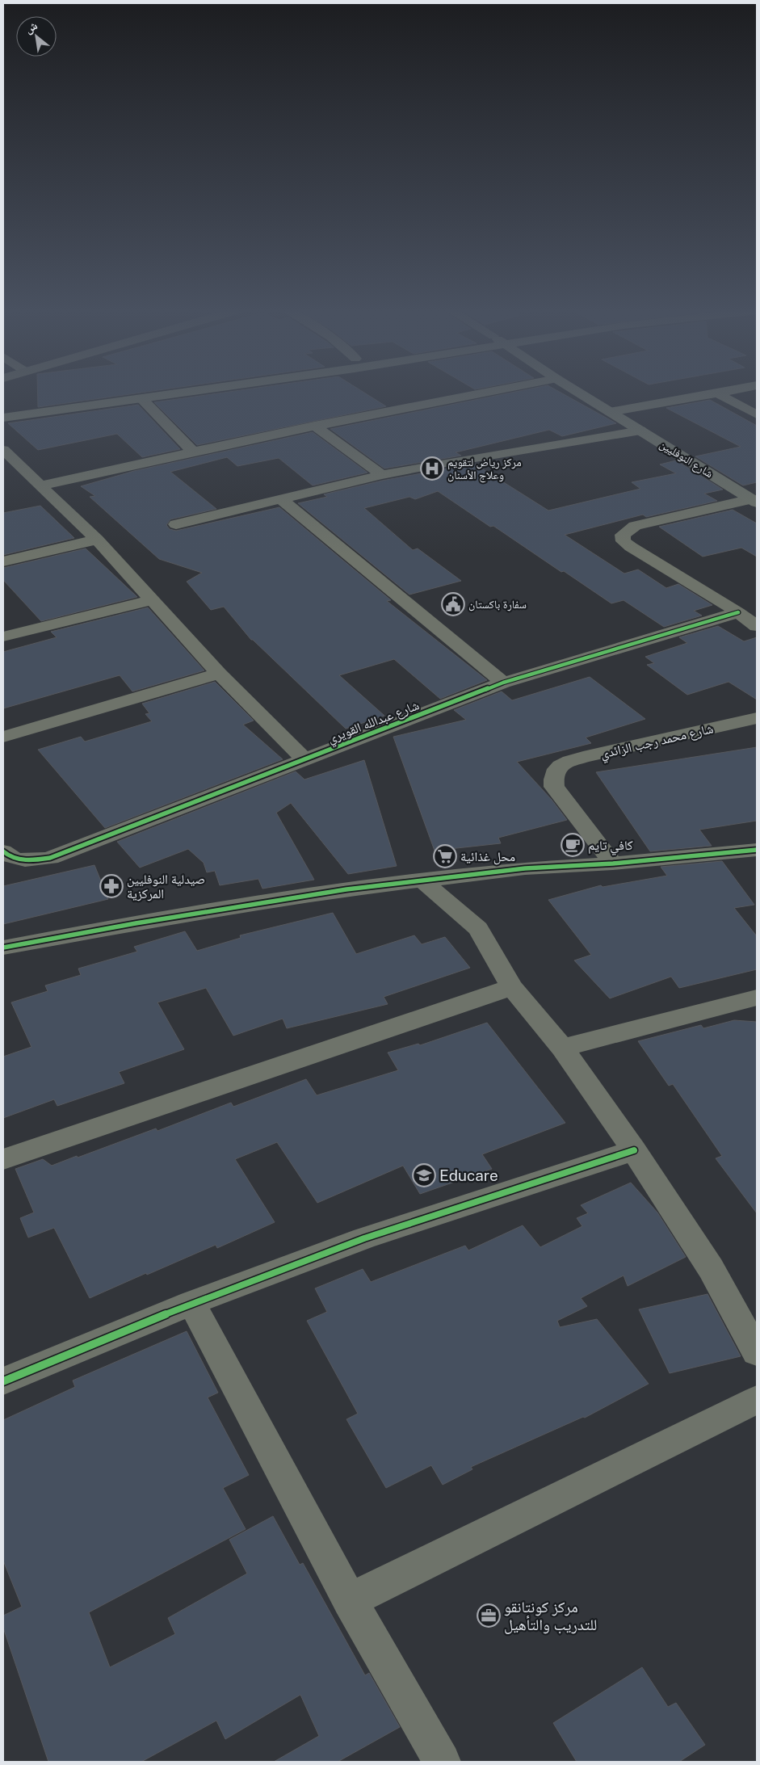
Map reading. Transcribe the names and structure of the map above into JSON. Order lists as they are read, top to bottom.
{
  "streets": {
    "main road": ["شارع النوفليين"],
    "street": ["شارع عبدالله القويري", "شارع محمد رجب الزائدي"]
  },
  "places": {
    "hospital": ["مركز رياض لتقويم وعلاج الأسنان"],
    "public building": ["سفارة باكستان"],
    "cafe": ["كافي تايم"],
    "supermarket": ["محل غذائية"],
    "pharmacy": ["صيدلية النوفليين المركزية"],
    "school or university": ["Educare"],
    "office": ["مركز كونتانقو للتدريب والتأهيل"]
  },
  "north": "top left"
}
